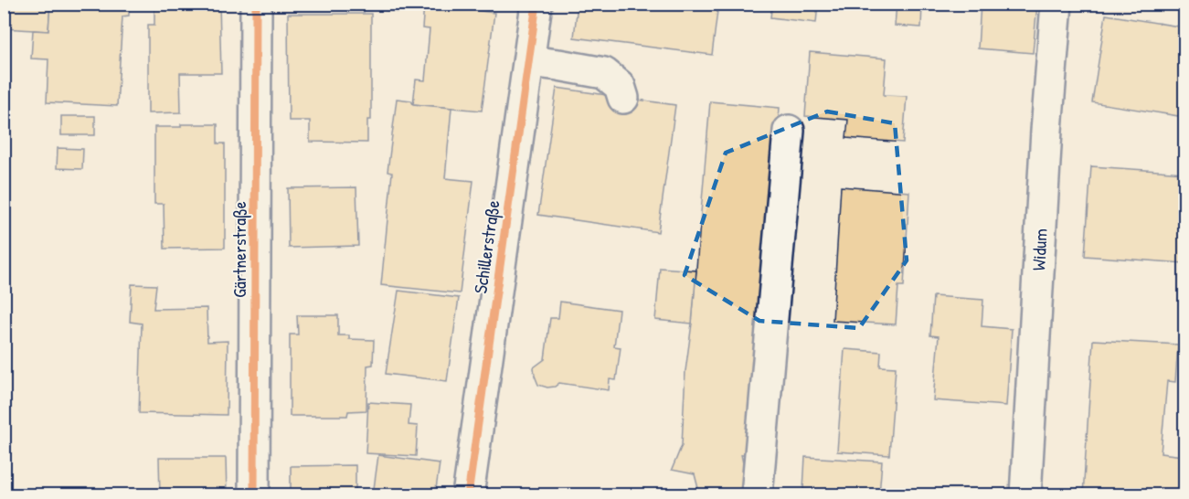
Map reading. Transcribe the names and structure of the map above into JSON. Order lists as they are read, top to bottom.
{
  "streets": {
    "street": ["Schillerstraße", "Gärtnerstraße", "Widum"]
  }
}
